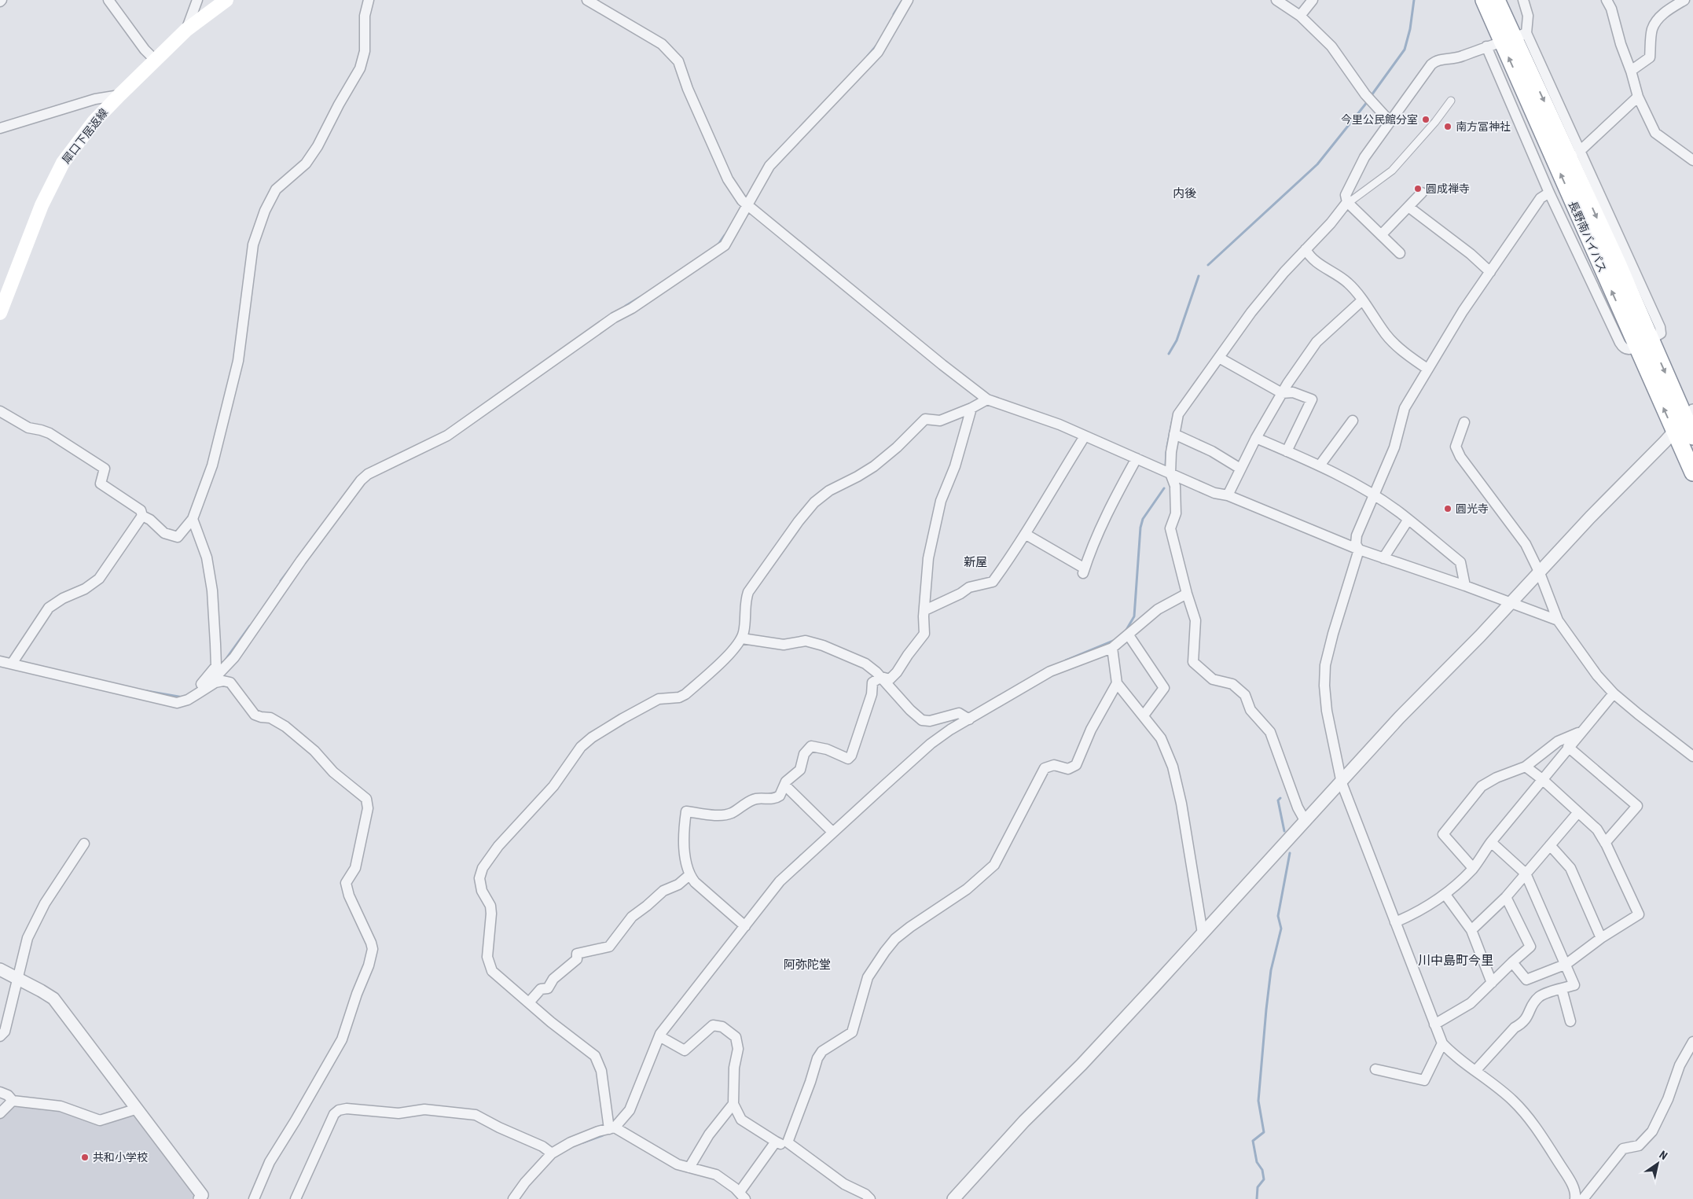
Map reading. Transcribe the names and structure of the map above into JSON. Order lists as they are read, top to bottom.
{
  "streets": {
    "highway": ["長野南バイパス"],
    "main road": ["犀口下居返線"]
  },
  "districts": [
    "内後",
    "新屋",
    "川中島町今里",
    "阿弥陀堂"
  ],
  "places": [
    "今里公民館分室",
    "南方冨神社",
    "圓成禅寺",
    "圓光寺",
    "共和小学校"
  ],
  "north": "top right"
}
